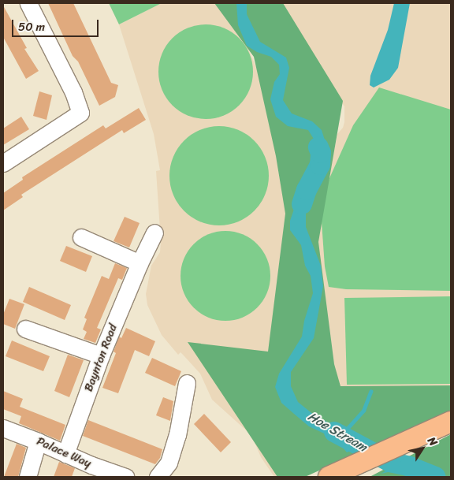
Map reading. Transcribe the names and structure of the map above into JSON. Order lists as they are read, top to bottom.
{
  "streets": {
    "street": ["Baynton Road", "Palace Way"]
  },
  "crossings": [
    ["Baynton Road", "Palace Way"]
  ],
  "water": ["Hoe Stream"],
  "scale_bar": "50 m",
  "north": "top right"
}
